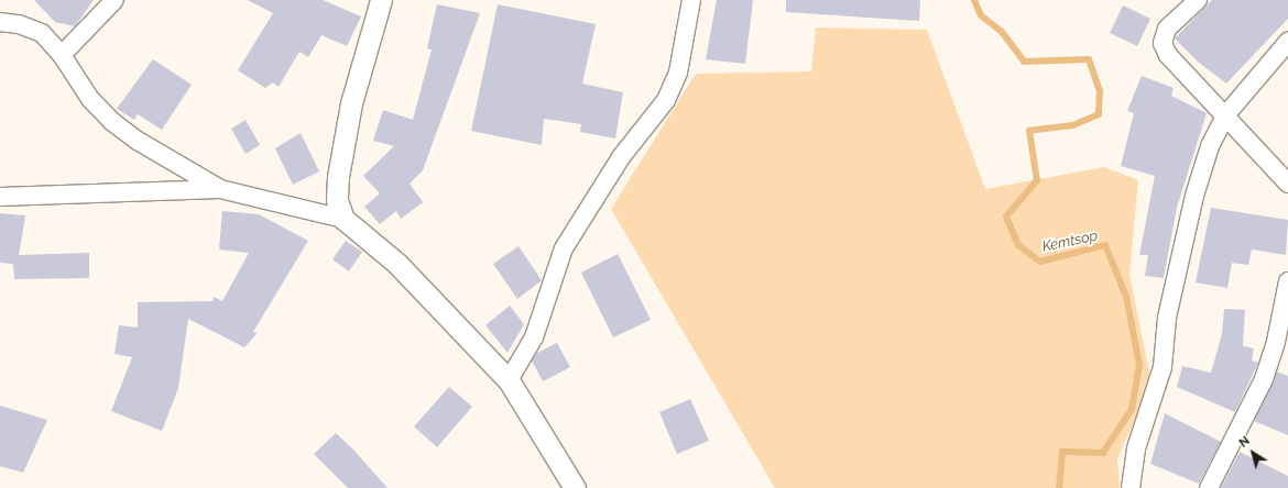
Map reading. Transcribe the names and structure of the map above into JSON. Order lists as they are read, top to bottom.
{
  "water": ["Kemtsop"],
  "north": "top left"
}
